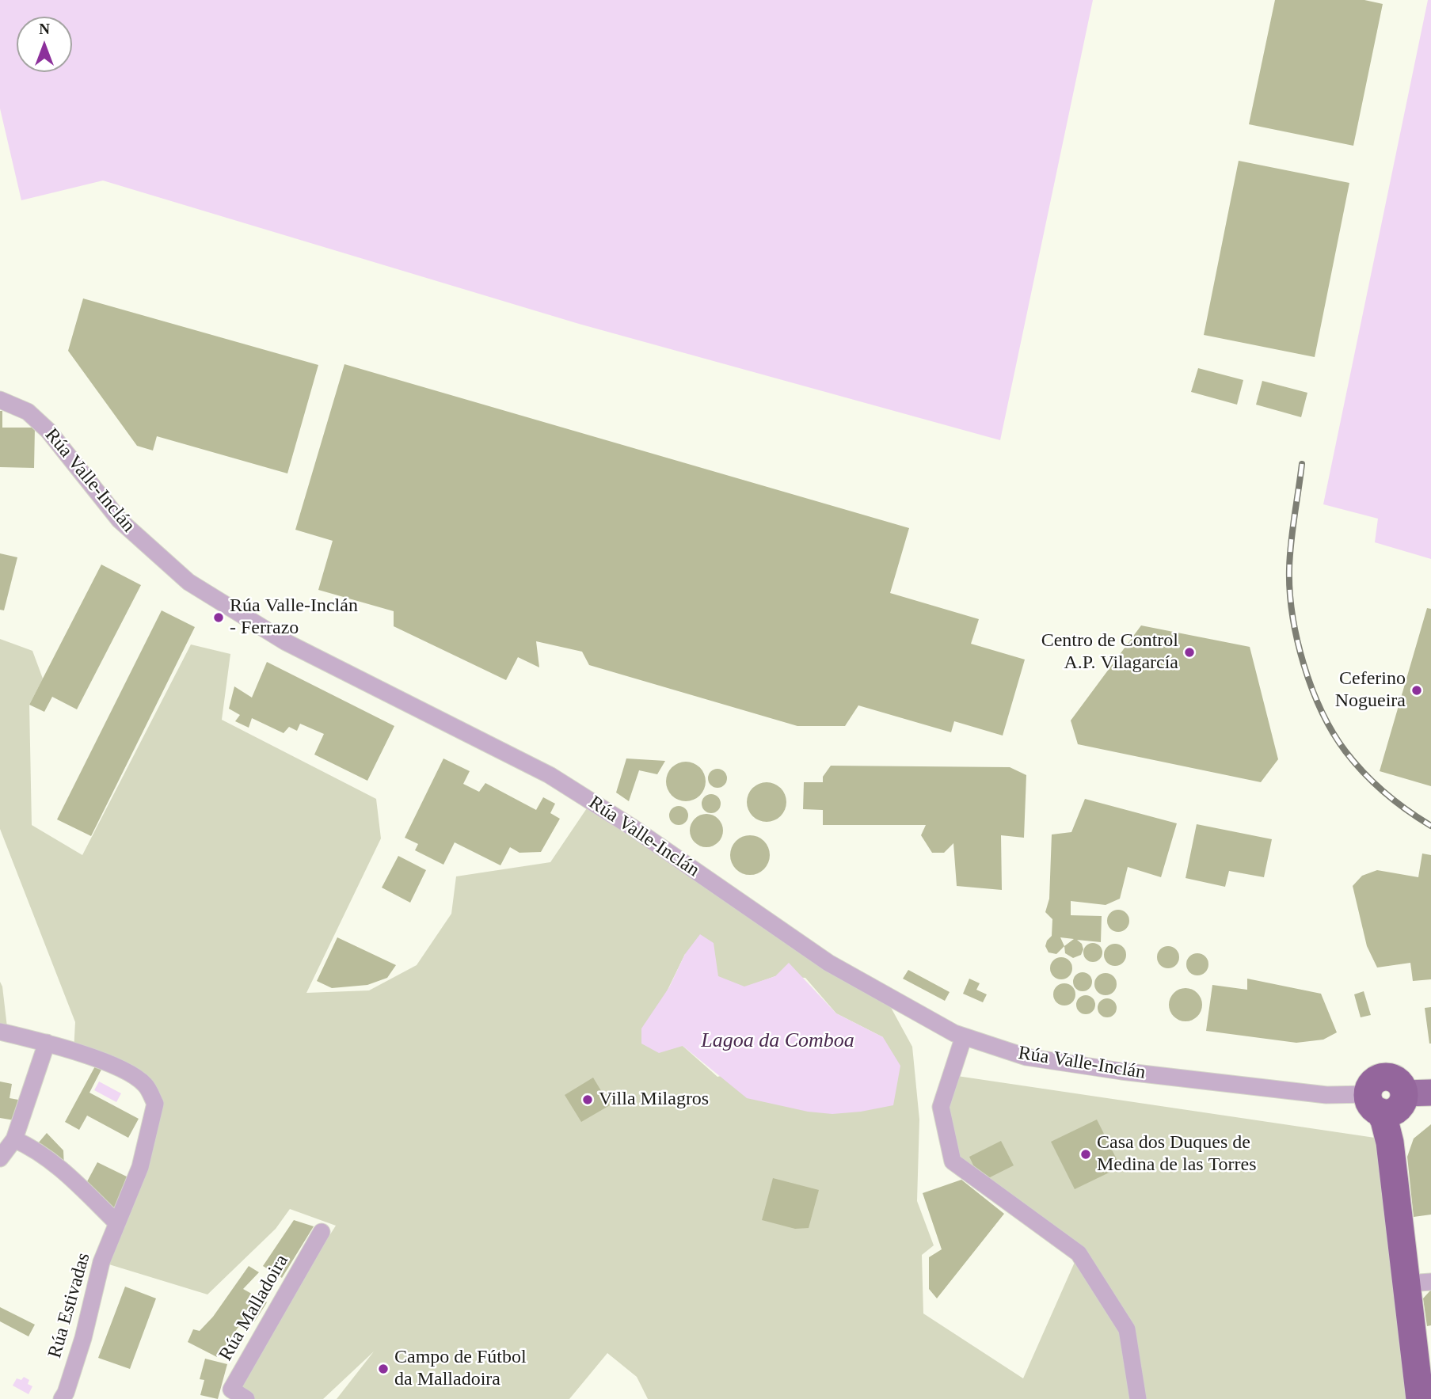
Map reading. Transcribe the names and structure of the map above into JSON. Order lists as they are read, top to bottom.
{
  "streets": {
    "main road": ["Rúa Valle-Inclán"],
    "street": ["Rúa Estivadas", "Rúa Malladoira"]
  },
  "water": ["Lagoa da Comboa"],
  "places": [
    "Rúa Valle-Inclán - Ferrazo",
    "Centro de Control A.P. Vilagarcía",
    "Ceferino Nogueira",
    "Villa Milagros",
    "Casa dos Duques de Medina de las Torres",
    "Campo de Fútbol da Malladoira"
  ],
  "north": "top"
}
